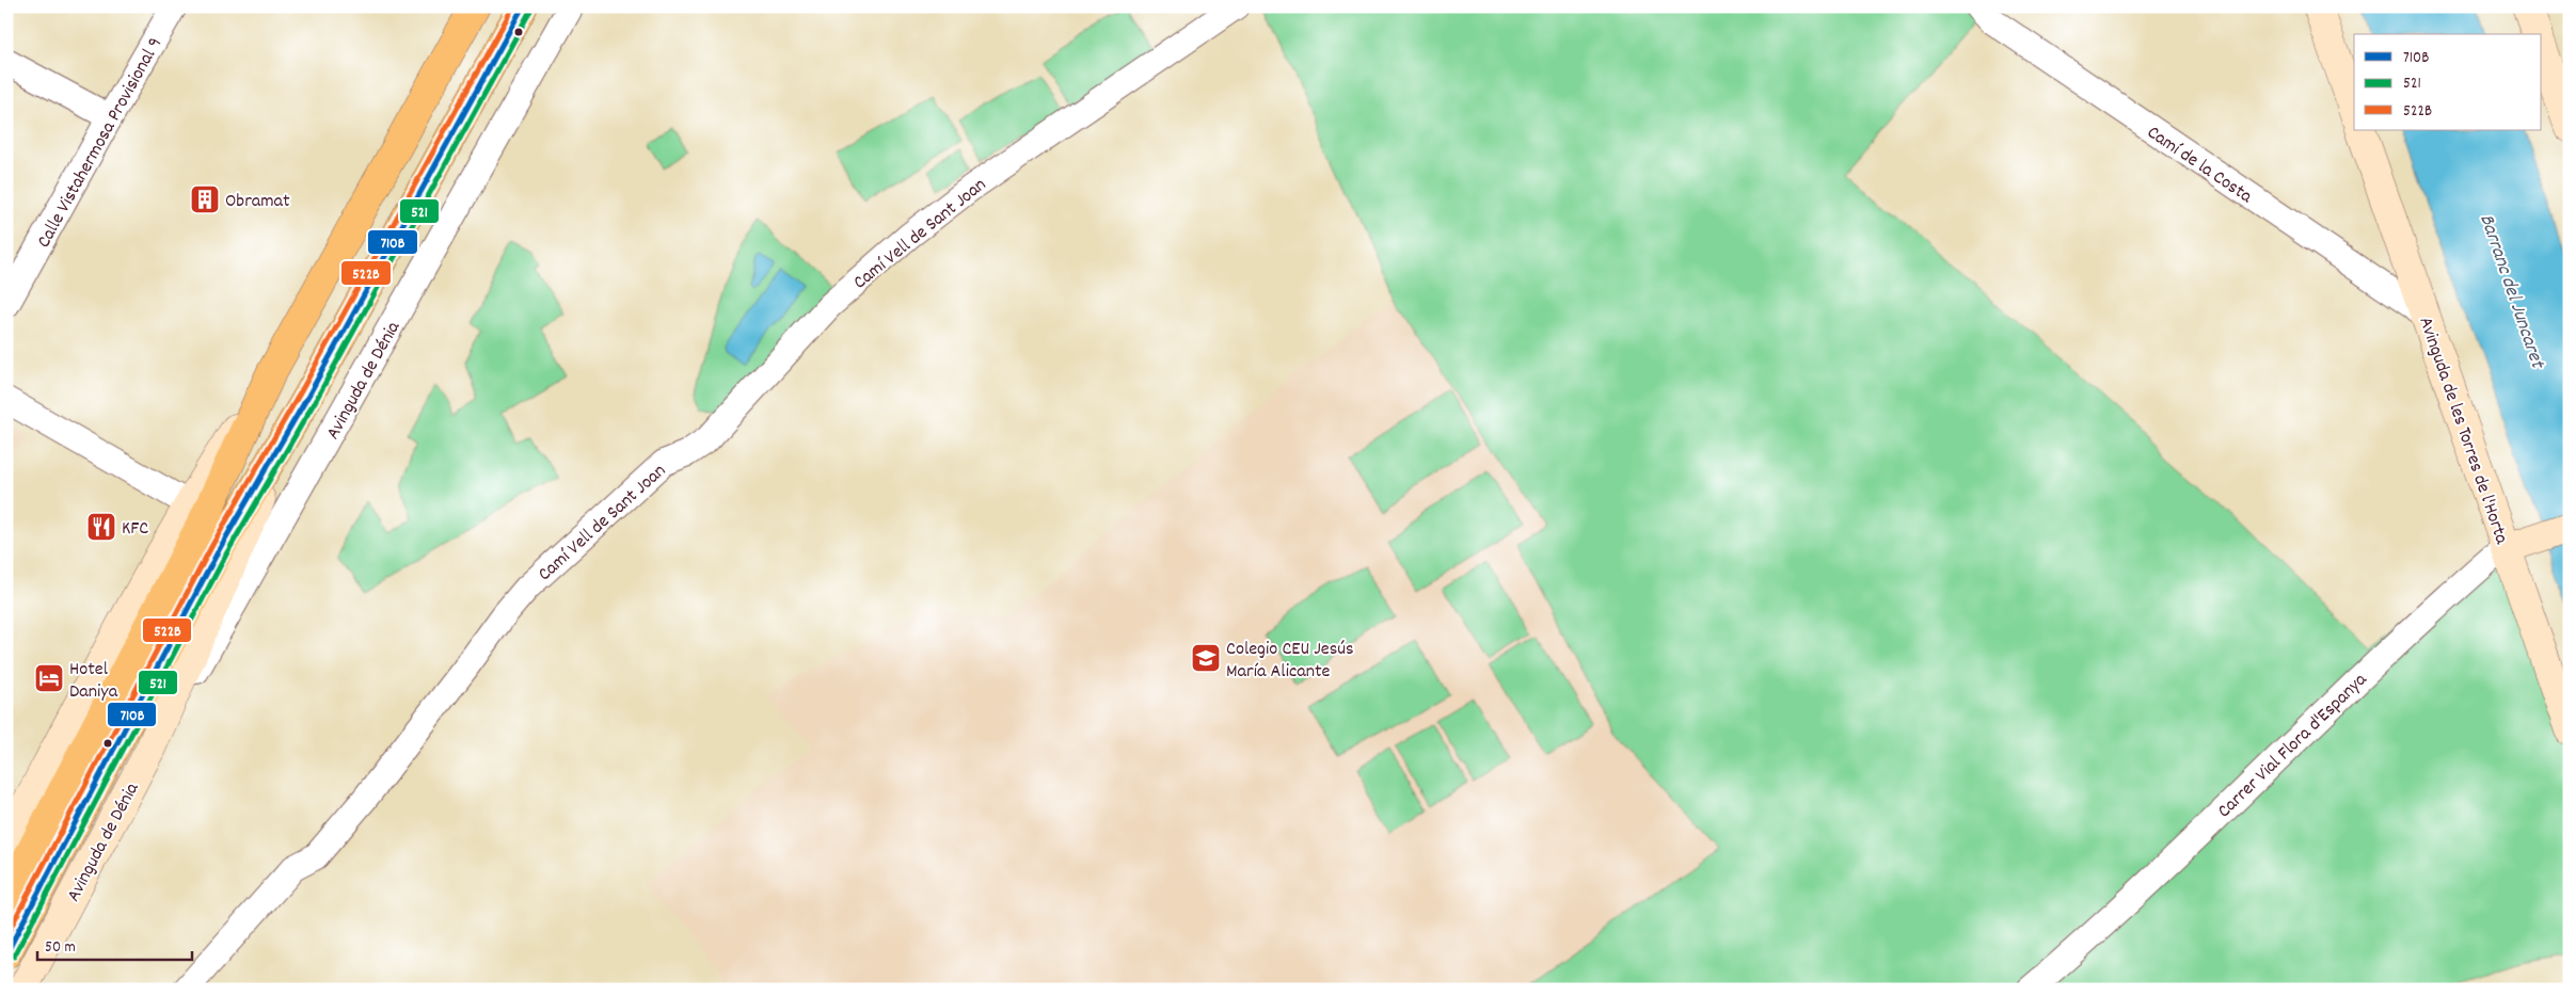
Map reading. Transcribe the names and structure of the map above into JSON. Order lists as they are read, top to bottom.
{
  "streets": {
    "main road": ["Avinguda de Dénia", "Avinguda de les Torres de l'Horta", "Carrer Vial Flora d'Espanya"],
    "street": ["Calle Vistahermosa Provisional 9", "Camí de la Costa", "Camí Vell de Sant Joan"]
  },
  "crossings": [
    ["Camí de la Costa", "Avinguda de les Torres de l'Horta"],
    ["Avinguda de les Torres de l'Horta", "Carrer Vial Flora d'Espanya"]
  ],
  "water": ["Barranc del Juncaret"],
  "places": {
    "building": ["Obramat"],
    "restaurant": ["KFC"],
    "school or university": ["Colegio CEU Jesús María Alicante"],
    "hotel": ["Hotel Daniya"]
  },
  "lines": ["transit line 710B", "transit line 522B", "transit line 521"],
  "legend": ["710B", "521", "522B"],
  "scale_bar": "50 m"
}
